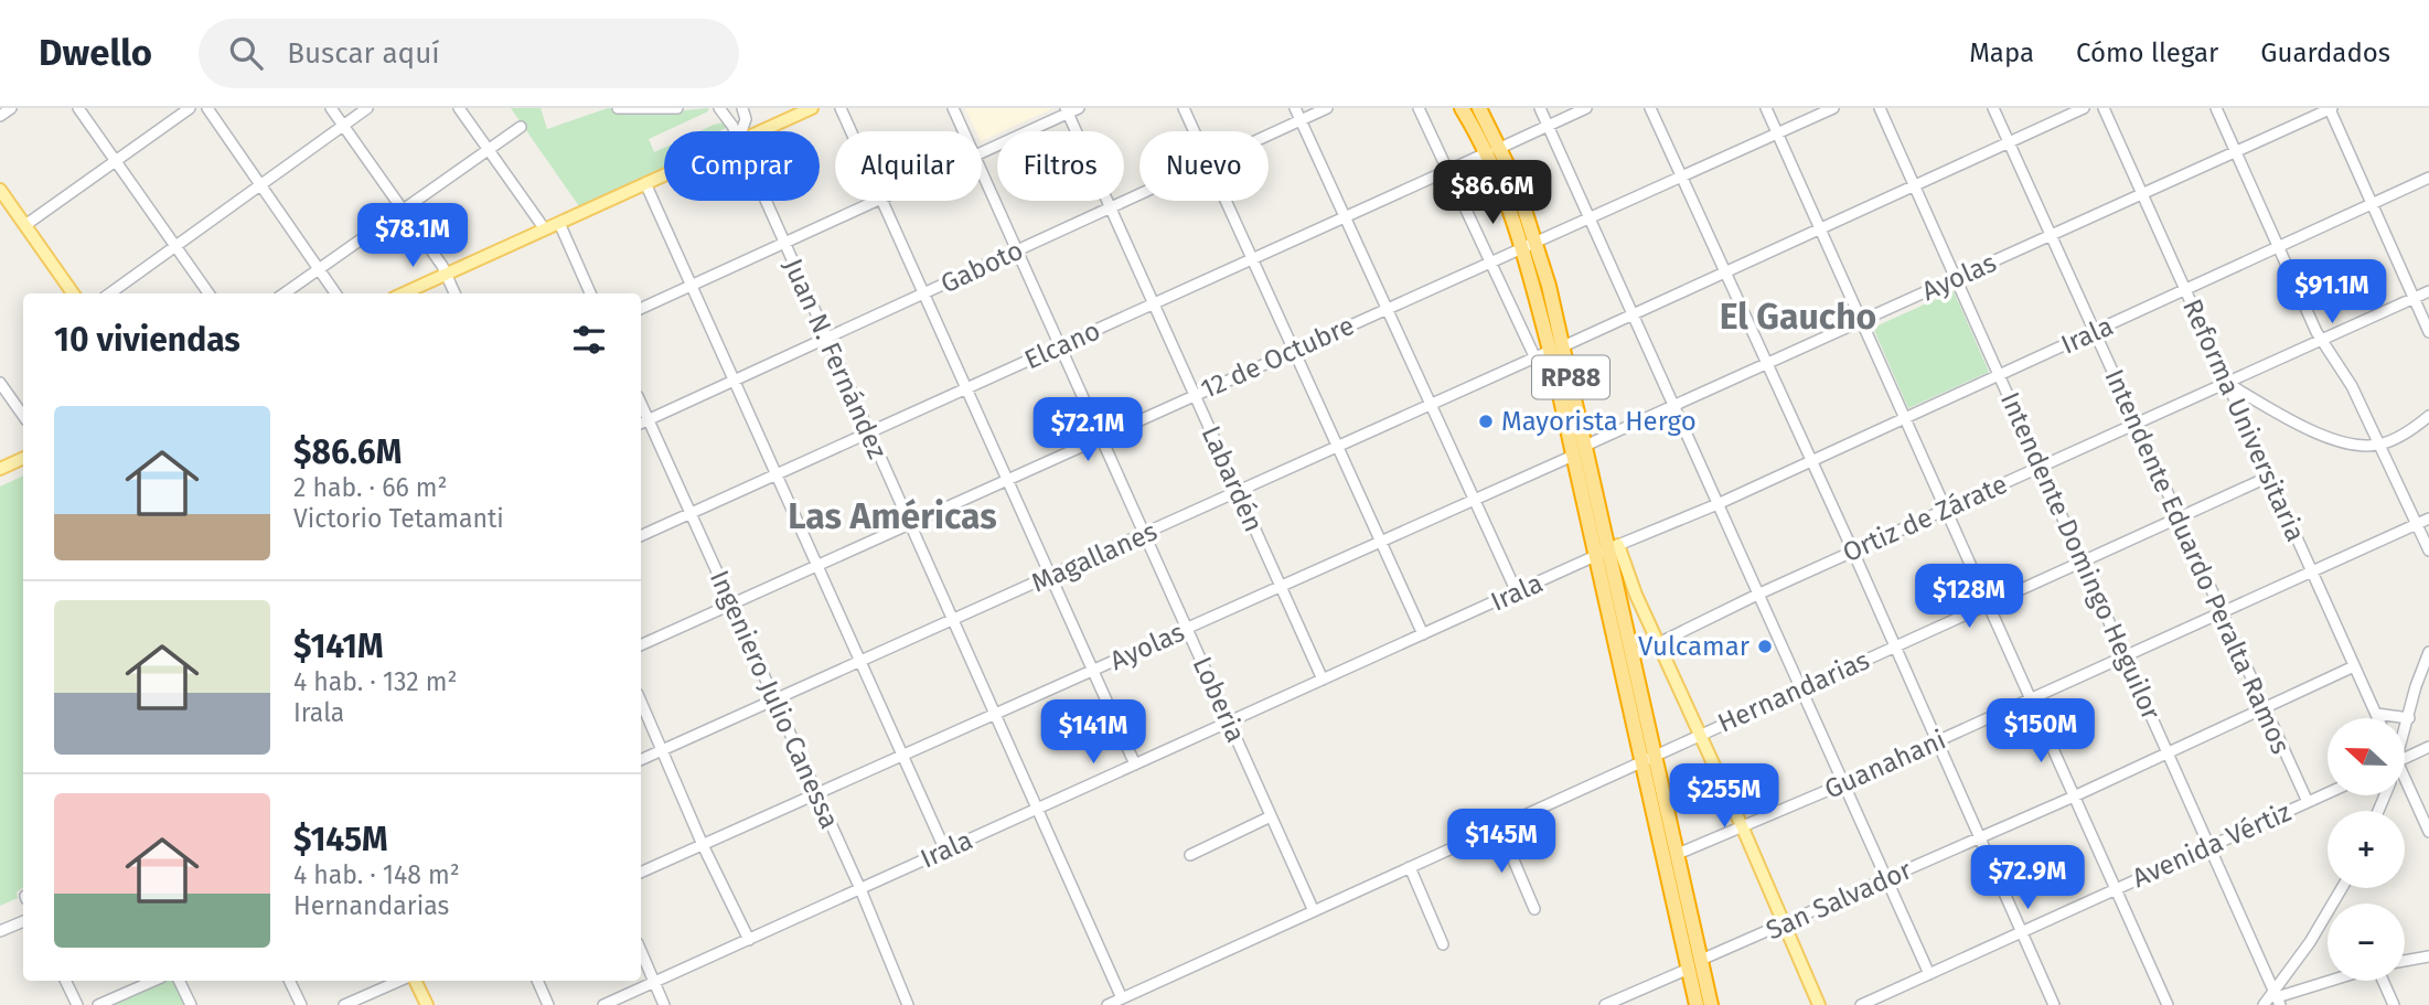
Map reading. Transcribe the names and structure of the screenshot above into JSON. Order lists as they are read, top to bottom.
{
  "streets": {
    "highway": ["RP88"],
    "main road": ["Irala"],
    "street": [
      "Gaboto",
      "Ayolas",
      "Elcano",
      "12 de Octubre",
      "Juan N. Fernández",
      "Reforma Universitaria",
      "Labardén",
      "Ortiz de Zárate",
      "Intendente Domingo Heguilor",
      "Magallanes",
      "Intendente Eduardo Peralta Ramos",
      "Hernandarias",
      "Ingeniero Julio Canessa",
      "Loberia",
      "Guanahani",
      "Avenida Vértiz",
      "San Salvador"
    ]
  },
  "crossings": [
    ["Gaboto", "Juan N. Fernández"],
    ["Gaboto", "Labardén"],
    ["Gaboto", "Ingeniero Julio Canessa"],
    ["Gaboto", "Loberia"],
    ["Ayolas", "Juan N. Fernández"],
    ["Ayolas", "RP88"],
    ["Ayolas", "Reforma Universitaria"],
    ["Ayolas", "Labardén"],
    ["Ayolas", "Intendente Domingo Heguilor"],
    ["Ayolas", "Intendente Eduardo Peralta Ramos"],
    ["Ayolas", "Ingeniero Julio Canessa"],
    ["Ayolas", "Loberia"],
    ["Irala", "Juan N. Fernández"],
    ["Irala", "RP88"],
    ["Irala", "Reforma Universitaria"],
    ["Irala", "Labardén"],
    ["Irala", "Intendente Domingo Heguilor"],
    ["Irala", "Intendente Eduardo Peralta Ramos"],
    ["Irala", "Ingeniero Julio Canessa"],
    ["Irala", "Loberia"],
    ["Elcano", "Juan N. Fernández"],
    ["Elcano", "RP88"],
    ["Elcano", "Labardén"],
    ["Elcano", "Ingeniero Julio Canessa"],
    ["Elcano", "Loberia"],
    ["12 de Octubre", "Juan N. Fernández"],
    ["12 de Octubre", "RP88"],
    ["12 de Octubre", "Labardén"],
    ["12 de Octubre", "Ingeniero Julio Canessa"],
    ["12 de Octubre", "Loberia"],
    ["Juan N. Fernández", "Magallanes"],
    ["Juan N. Fernández", "Hernandarias"],
    ["RP88", "Ortiz de Zárate"],
    ["RP88", "Magallanes"],
    ["RP88", "Hernandarias"],
    ["RP88", "Guanahani"],
    ["RP88", "San Salvador"],
    ["Reforma Universitaria", "Ortiz de Zárate"],
    ["Reforma Universitaria", "Hernandarias"],
    ["Reforma Universitaria", "Guanahani"],
    ["Reforma Universitaria", "San Salvador"],
    ["Labardén", "Magallanes"],
    ["Ortiz de Zárate", "Intendente Domingo Heguilor"],
    ["Ortiz de Zárate", "Intendente Eduardo Peralta Ramos"],
    ["Intendente Domingo Heguilor", "Magallanes"],
    ["Intendente Domingo Heguilor", "Hernandarias"],
    ["Intendente Domingo Heguilor", "Guanahani"],
    ["Intendente Domingo Heguilor", "Avenida Vértiz"],
    ["Intendente Domingo Heguilor", "San Salvador"],
    ["Magallanes", "Intendente Eduardo Peralta Ramos"],
    ["Magallanes", "Ingeniero Julio Canessa"],
    ["Magallanes", "Loberia"],
    ["Intendente Eduardo Peralta Ramos", "Hernandarias"],
    ["Intendente Eduardo Peralta Ramos", "Guanahani"],
    ["Intendente Eduardo Peralta Ramos", "Avenida Vértiz"],
    ["Intendente Eduardo Peralta Ramos", "San Salvador"],
    ["Hernandarias", "Loberia"]
  ],
  "districts": ["El Gaucho", "Las Américas"],
  "places": ["Mayorista Hergo", "Vulcamar"],
  "north": "left",
  "page": {
    "header": "Dwello",
    "search": "Buscar aquí",
    "nav": ["Mapa", "Cómo llegar", "Guardados"],
    "chip": [
      "Comprar",
      "Alquilar",
      "Filtros",
      "Nuevo"
    ],
    "price": [
      "$86.6M",
      "$78.1M",
      "$91.1M",
      "$72.1M",
      "$128M",
      "$150M",
      "$141M",
      "$255M",
      "$145M",
      "$72.9M"
    ],
    "heading": "10 viviendas",
    "list": [
      {
        "name": "$86.6M",
        "note": "2 hab. · 66 m² · Victorio Tetamanti"
      },
      {
        "name": "$141M",
        "note": "4 hab. · 132 m² · Irala"
      },
      {
        "name": "$145M",
        "note": "4 hab. · 148 m² · Hernandarias"
      }
    ],
    "map_buttons": ["+", "−"]
  }
}
